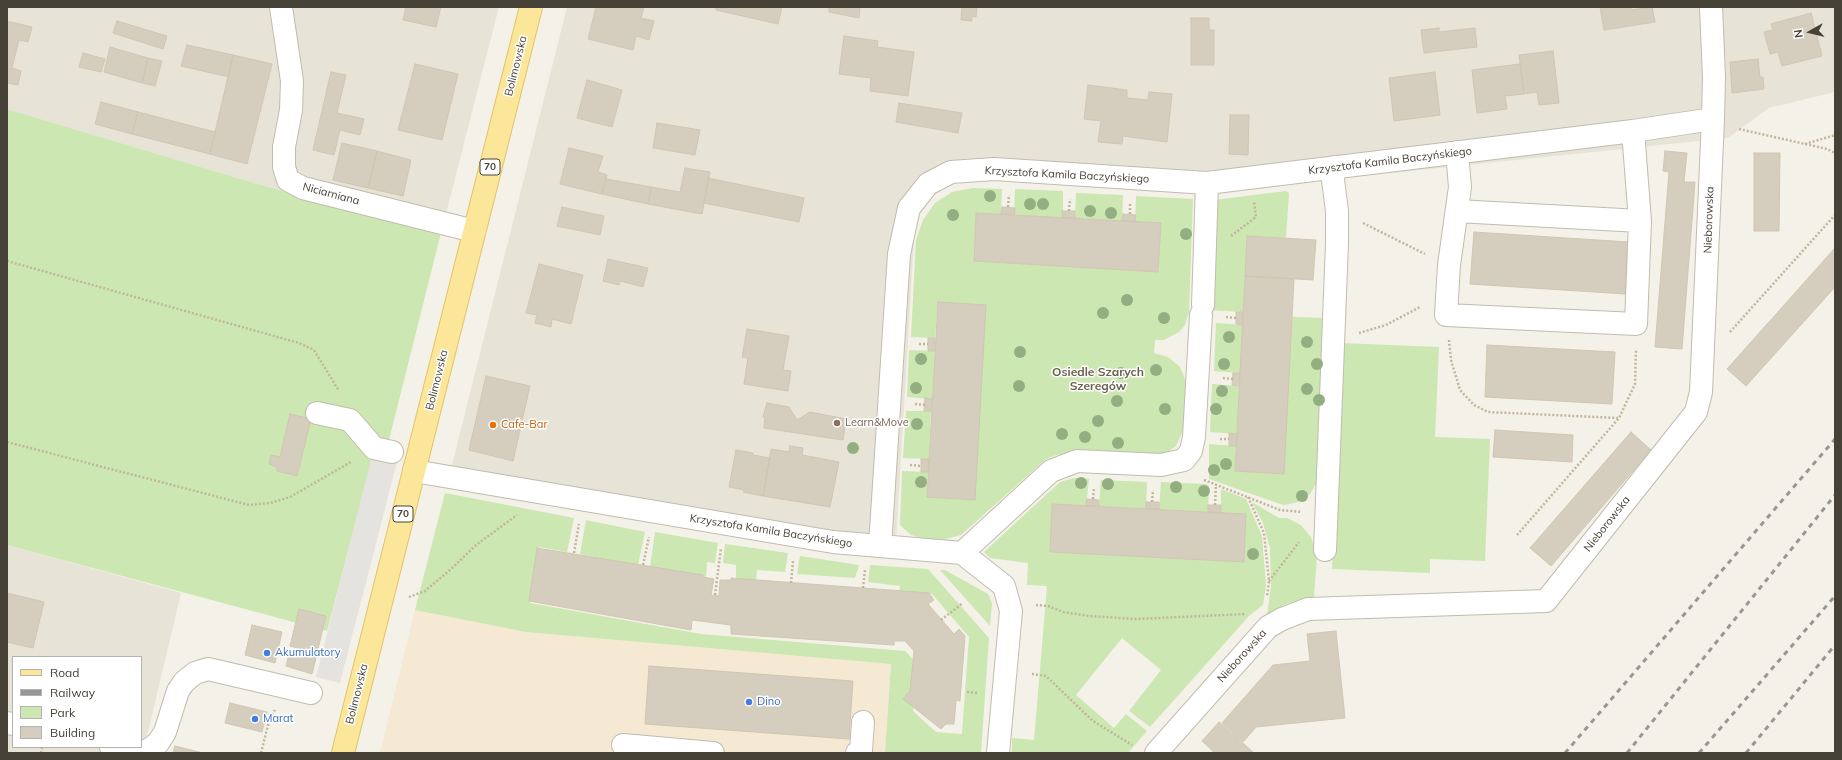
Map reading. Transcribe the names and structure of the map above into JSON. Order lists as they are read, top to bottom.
{
  "streets": {
    "main road": ["Bolimowska", "70"],
    "street": ["Krzysztofa Kamila Baczyńskiego", "Niciarniana", "Nieborowska"]
  },
  "crossings": [
    ["Bolimowska", "Krzysztofa Kamila Baczyńskiego"],
    ["Bolimowska", "Niciarniana"],
    ["Krzysztofa Kamila Baczyńskiego", "Nieborowska"]
  ],
  "districts": ["Osiedle Szarych Szeregów"],
  "places": [
    "Learn&Move",
    "Cafe-Bar",
    "Akumulatory",
    "Dino",
    "Marat"
  ],
  "legend": [
    "Road",
    "Railway",
    "Park",
    "Building"
  ],
  "north": "left"
}
